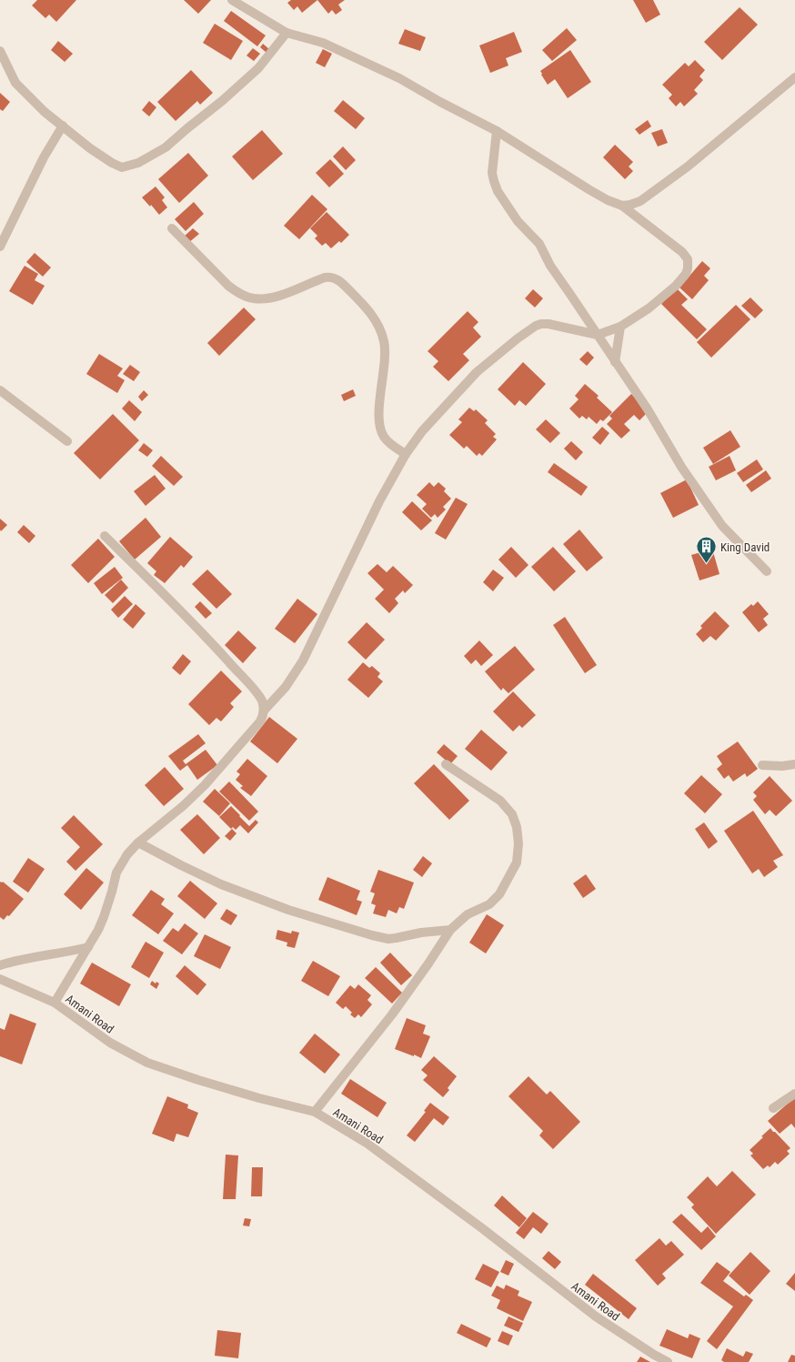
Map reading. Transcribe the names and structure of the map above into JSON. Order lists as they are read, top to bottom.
{
  "streets": {
    "street": ["Amani Road"]
  },
  "places": {
    "building": ["King David"]
  }
}
